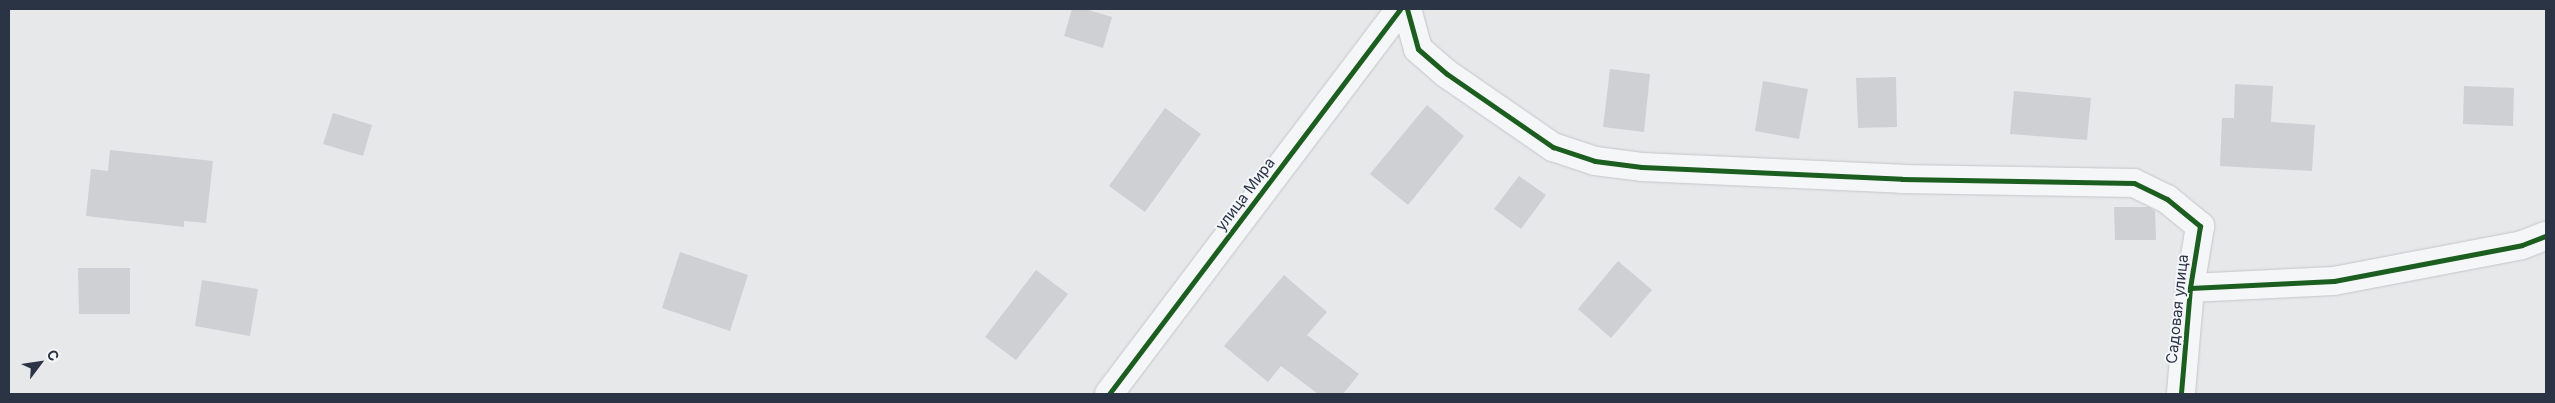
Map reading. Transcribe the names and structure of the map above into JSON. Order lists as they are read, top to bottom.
{
  "streets": {
    "street": ["улица Мира", "Садовая улица"]
  },
  "north": "top right"
}
